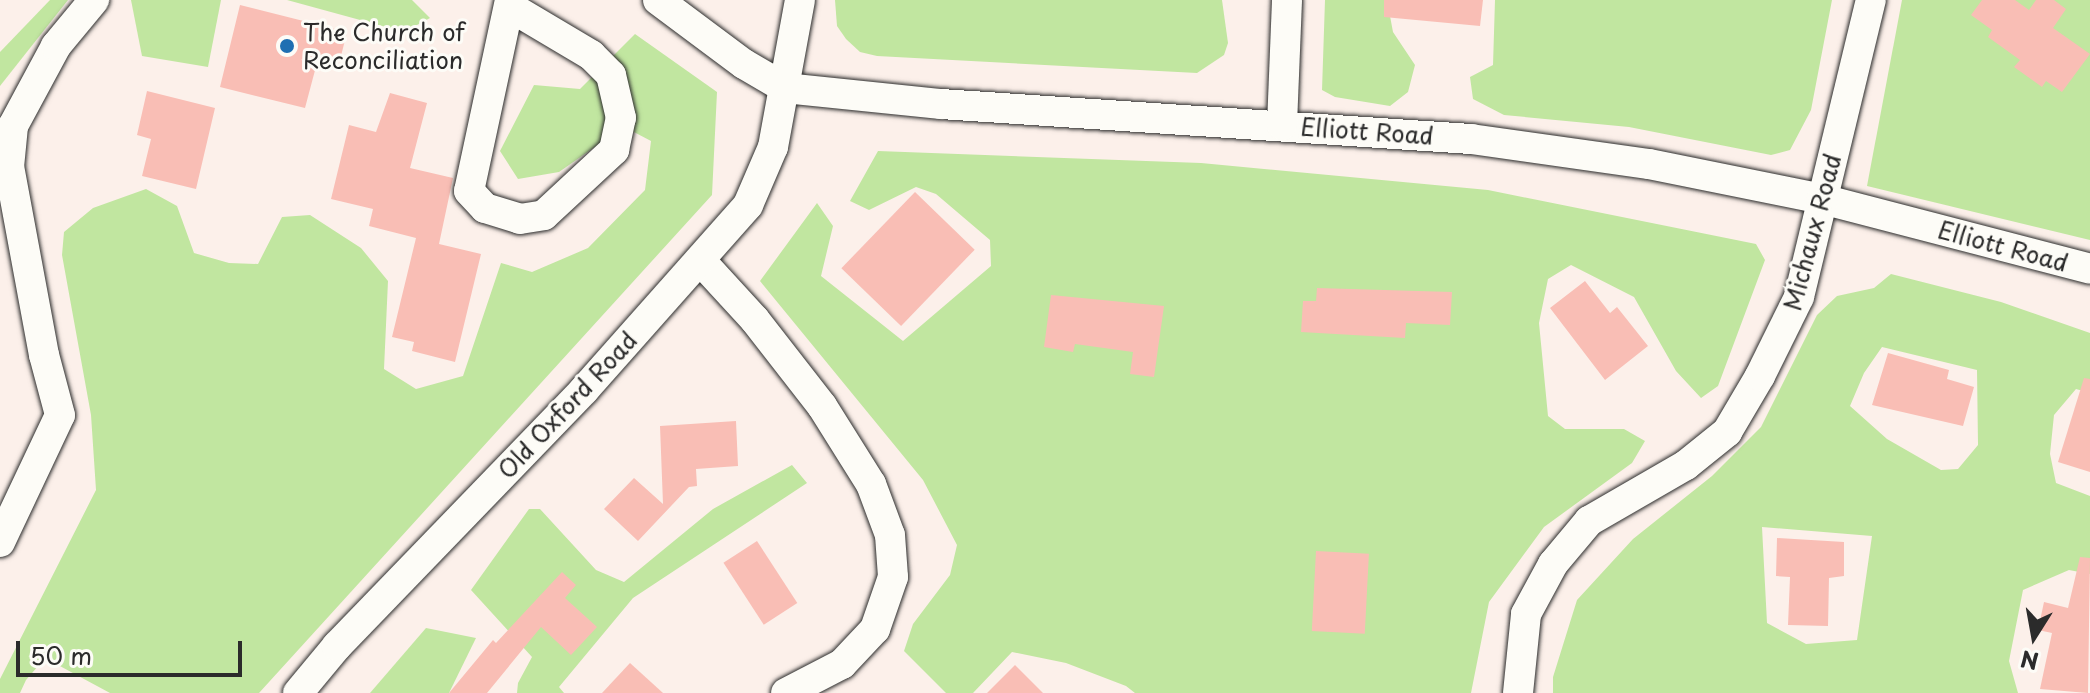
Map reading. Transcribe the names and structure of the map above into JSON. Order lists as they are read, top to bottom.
{
  "streets": {
    "street": ["Elliott Road", "Michaux Road", "Old Oxford Road"]
  },
  "crossings": [
    ["Elliott Road", "Michaux Road"],
    ["Elliott Road", "Old Oxford Road"]
  ],
  "places": ["The Church of Reconciliation"],
  "scale_bar": "50 m",
  "north": "bottom"
}
